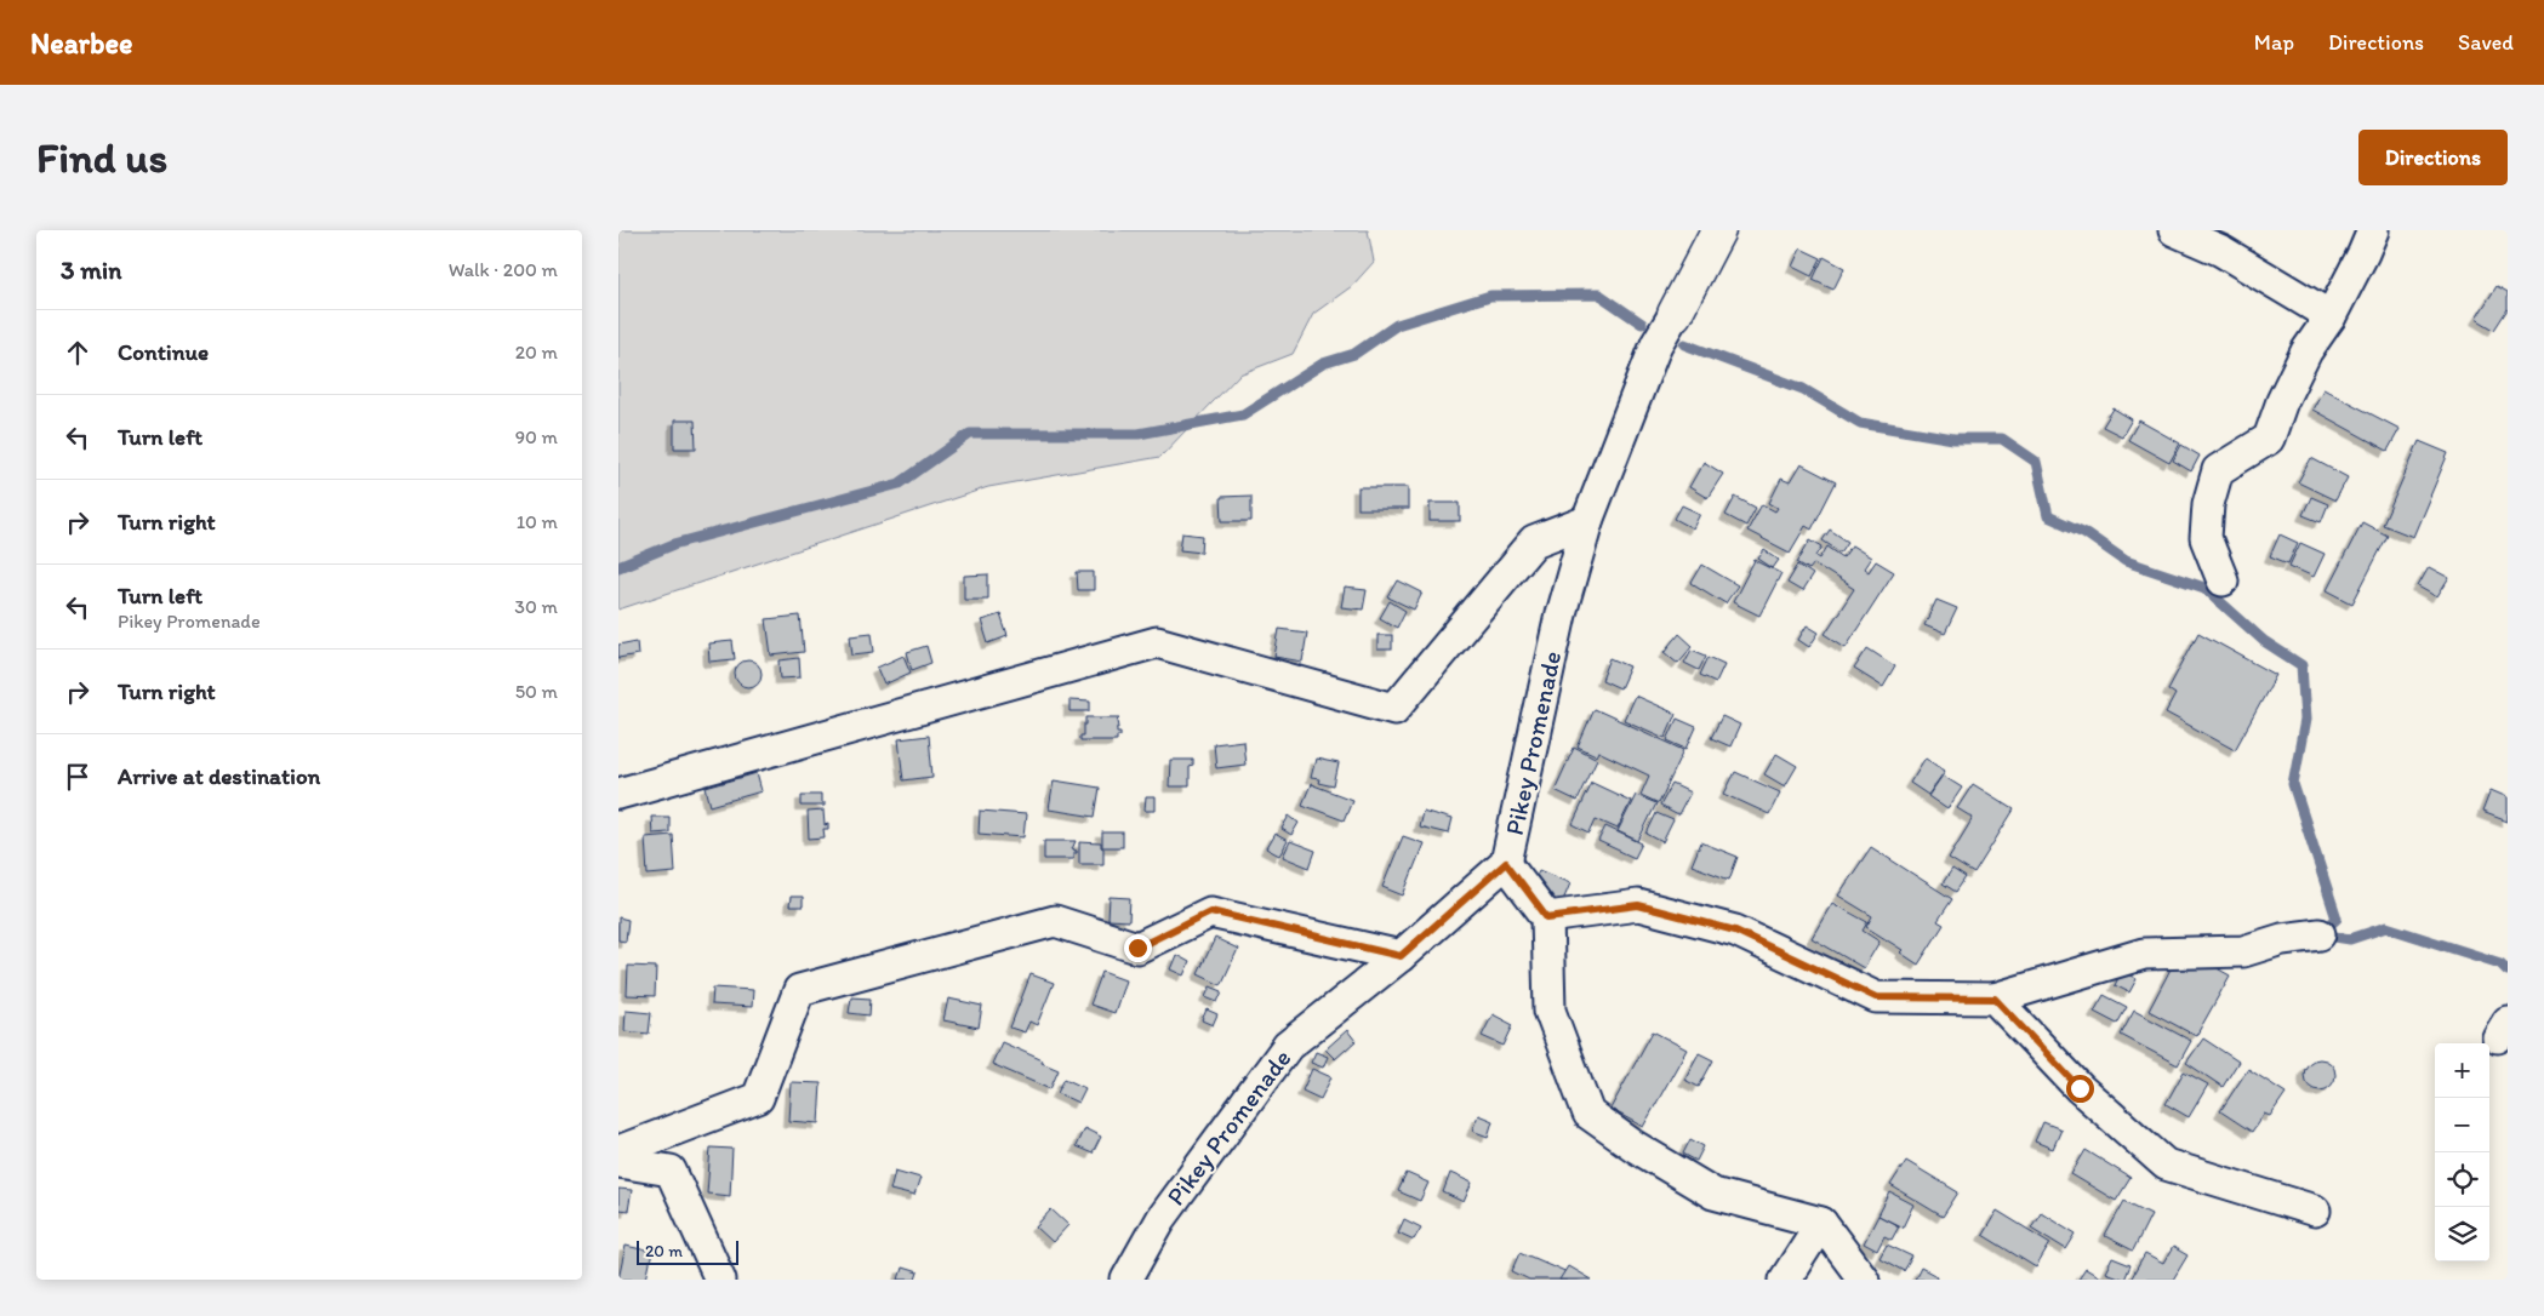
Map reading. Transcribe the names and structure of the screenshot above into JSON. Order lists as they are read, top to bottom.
{
  "streets": {
    "street": ["Pikey Promenade"]
  },
  "scale_bar": "20 m",
  "page": {
    "header": "Nearbee",
    "nav": ["Map", "Directions", "Saved"],
    "buttons": "Directions",
    "title": "Find us",
    "heading": ["3 min", "Walk · 200 m"],
    "list": [
      ["Continue", "20 m"],
      ["Turn left", "90 m"],
      ["Turn right", "10 m"],
      ["Turn left", "Pikey Promenade", "30 m"],
      ["Turn right", "50 m"],
      "Arrive at destination"
    ],
    "map_buttons": ["+", "−"],
    "scale": "20 m"
  }
}
